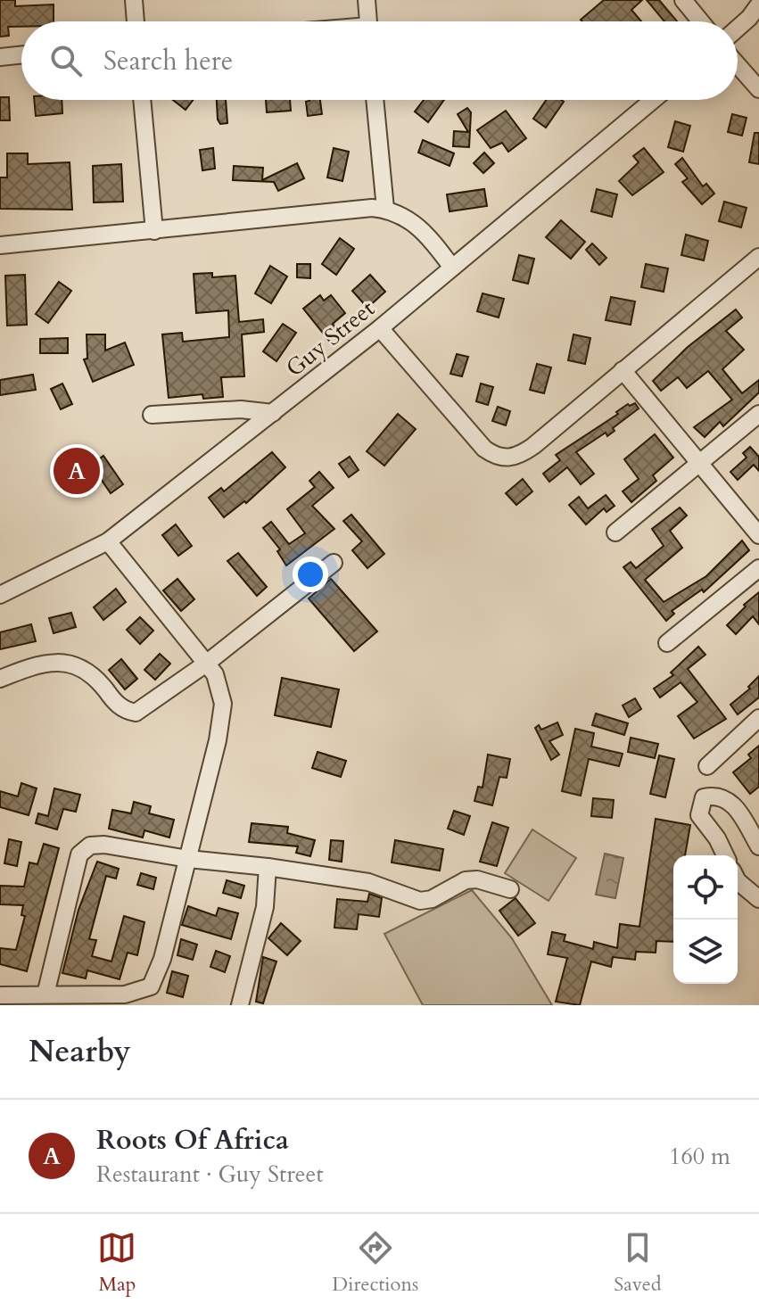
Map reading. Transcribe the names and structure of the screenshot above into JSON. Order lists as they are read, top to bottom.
{
  "streets": {
    "street": ["Guy Street"]
  },
  "page": {
    "search": "Search here",
    "pins": "A",
    "heading": "Nearby",
    "list": [
      {
        "mark": "A",
        "name": "Roots Of Africa",
        "note": "Restaurant · Guy Street",
        "value": "160 m"
      }
    ],
    "nav": ["Map", "Directions", "Saved"]
  }
}
